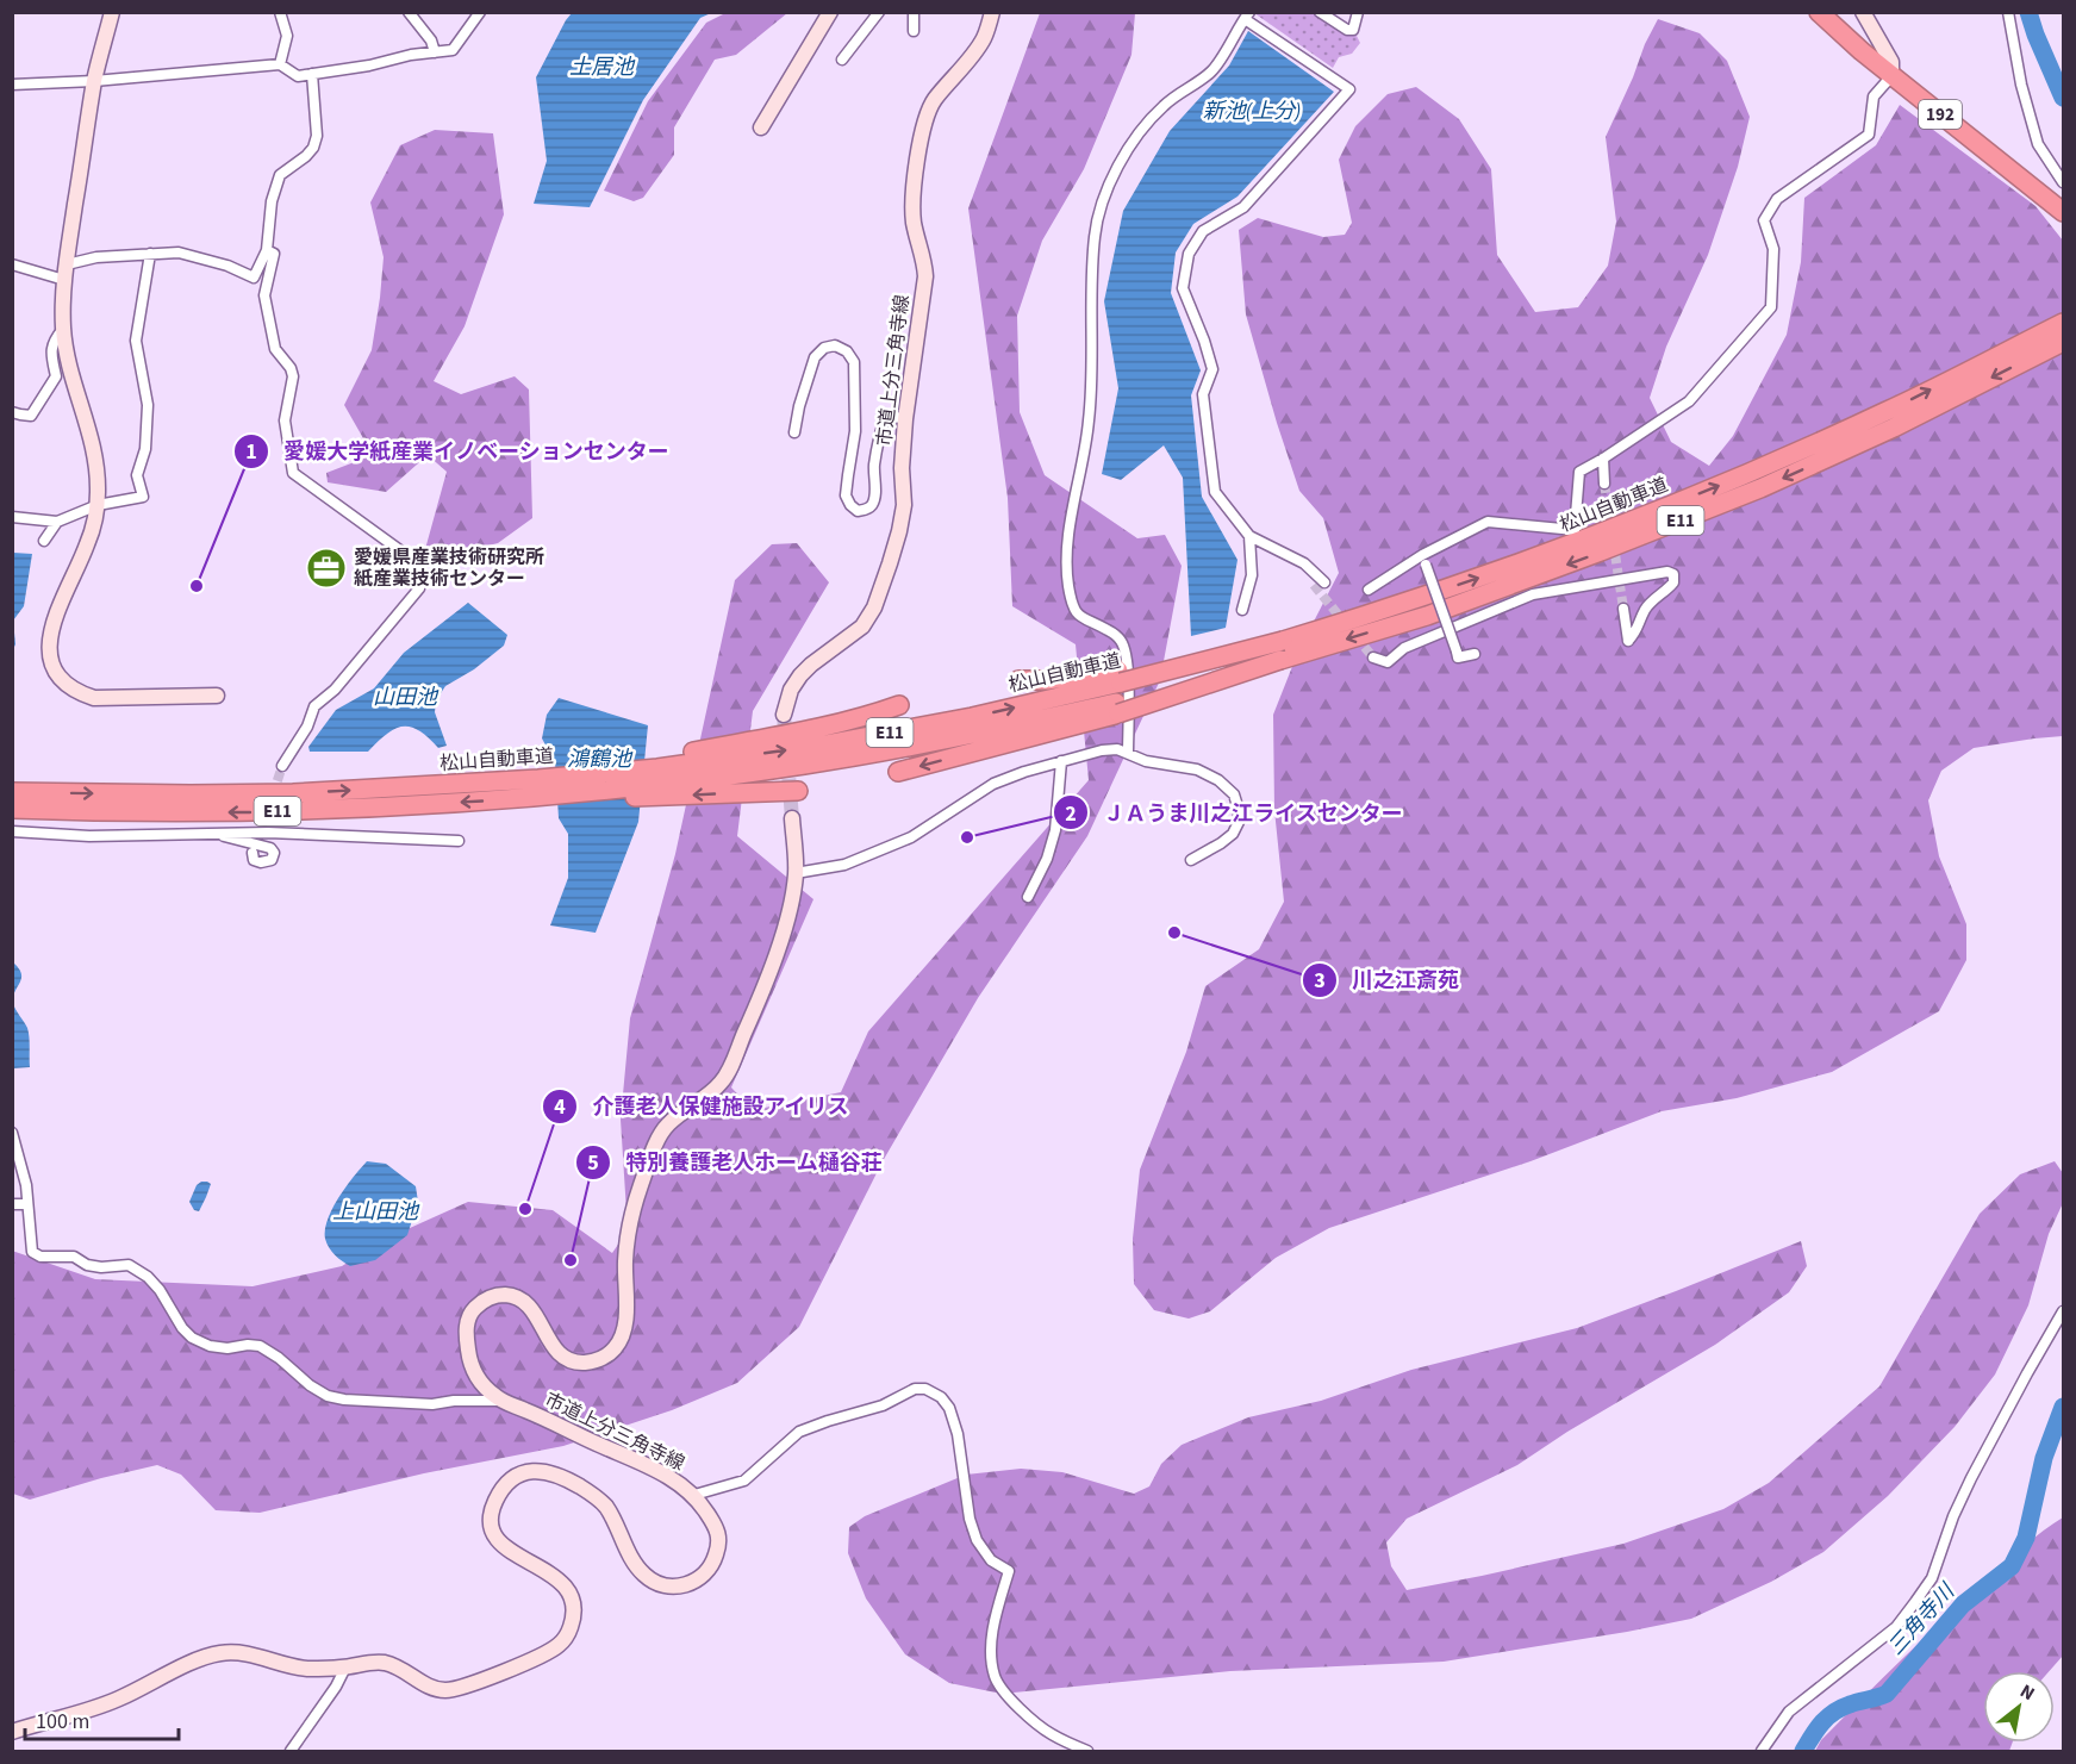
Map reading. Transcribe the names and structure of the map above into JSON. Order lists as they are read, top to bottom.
{
  "streets": {
    "highway": ["192", "松山自動車道", "E11"],
    "street": ["市道上分三角寺線"]
  },
  "water": [
    "土居池",
    "新池(上分)",
    "山田池",
    "鴻鶴池",
    "上山田池",
    "三角寺川"
  ],
  "places": {
    "office": ["愛媛県産業技術研究所 紙産業技術センター"],
    "other": [
      "愛媛大学紙産業イノベーションセンター",
      "ＪＡうま川之江ライスセンター",
      "川之江斎苑",
      "介護老人保健施設アイリス",
      "特別養護老人ホーム樋谷荘"
    ]
  },
  "scale_bar": "100 m",
  "north": "top right"
}
